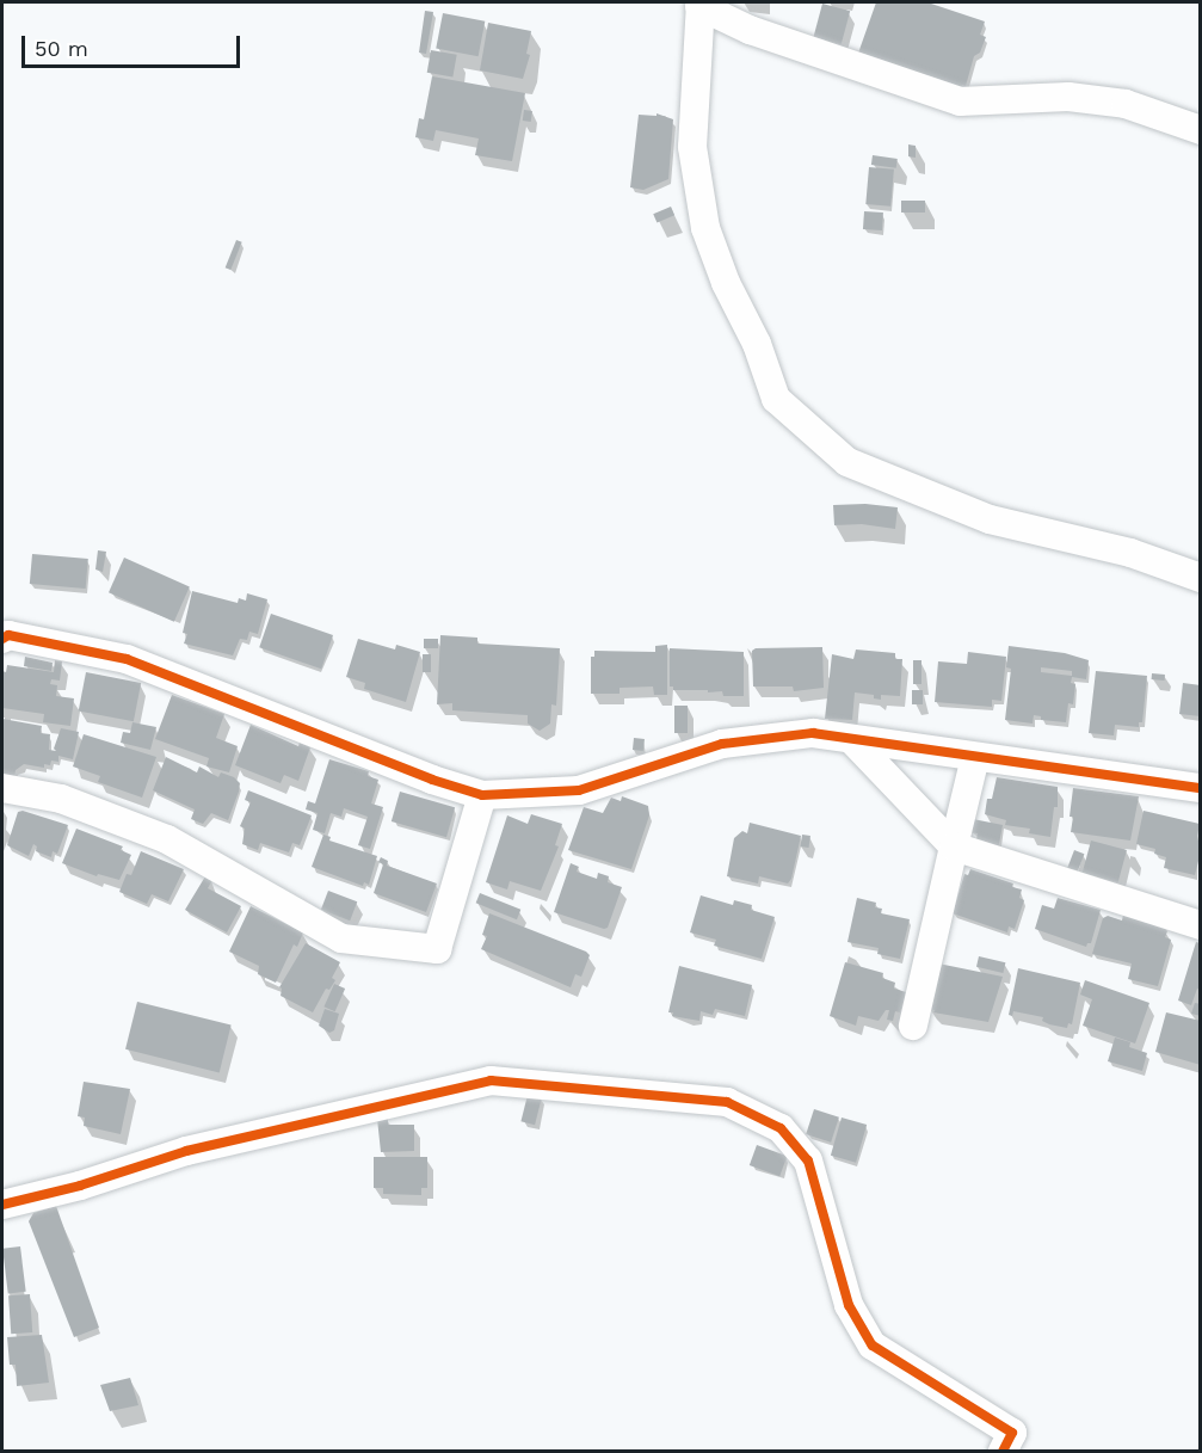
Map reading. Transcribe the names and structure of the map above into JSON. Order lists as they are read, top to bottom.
{
  "scale_bar": "50 m"
}
